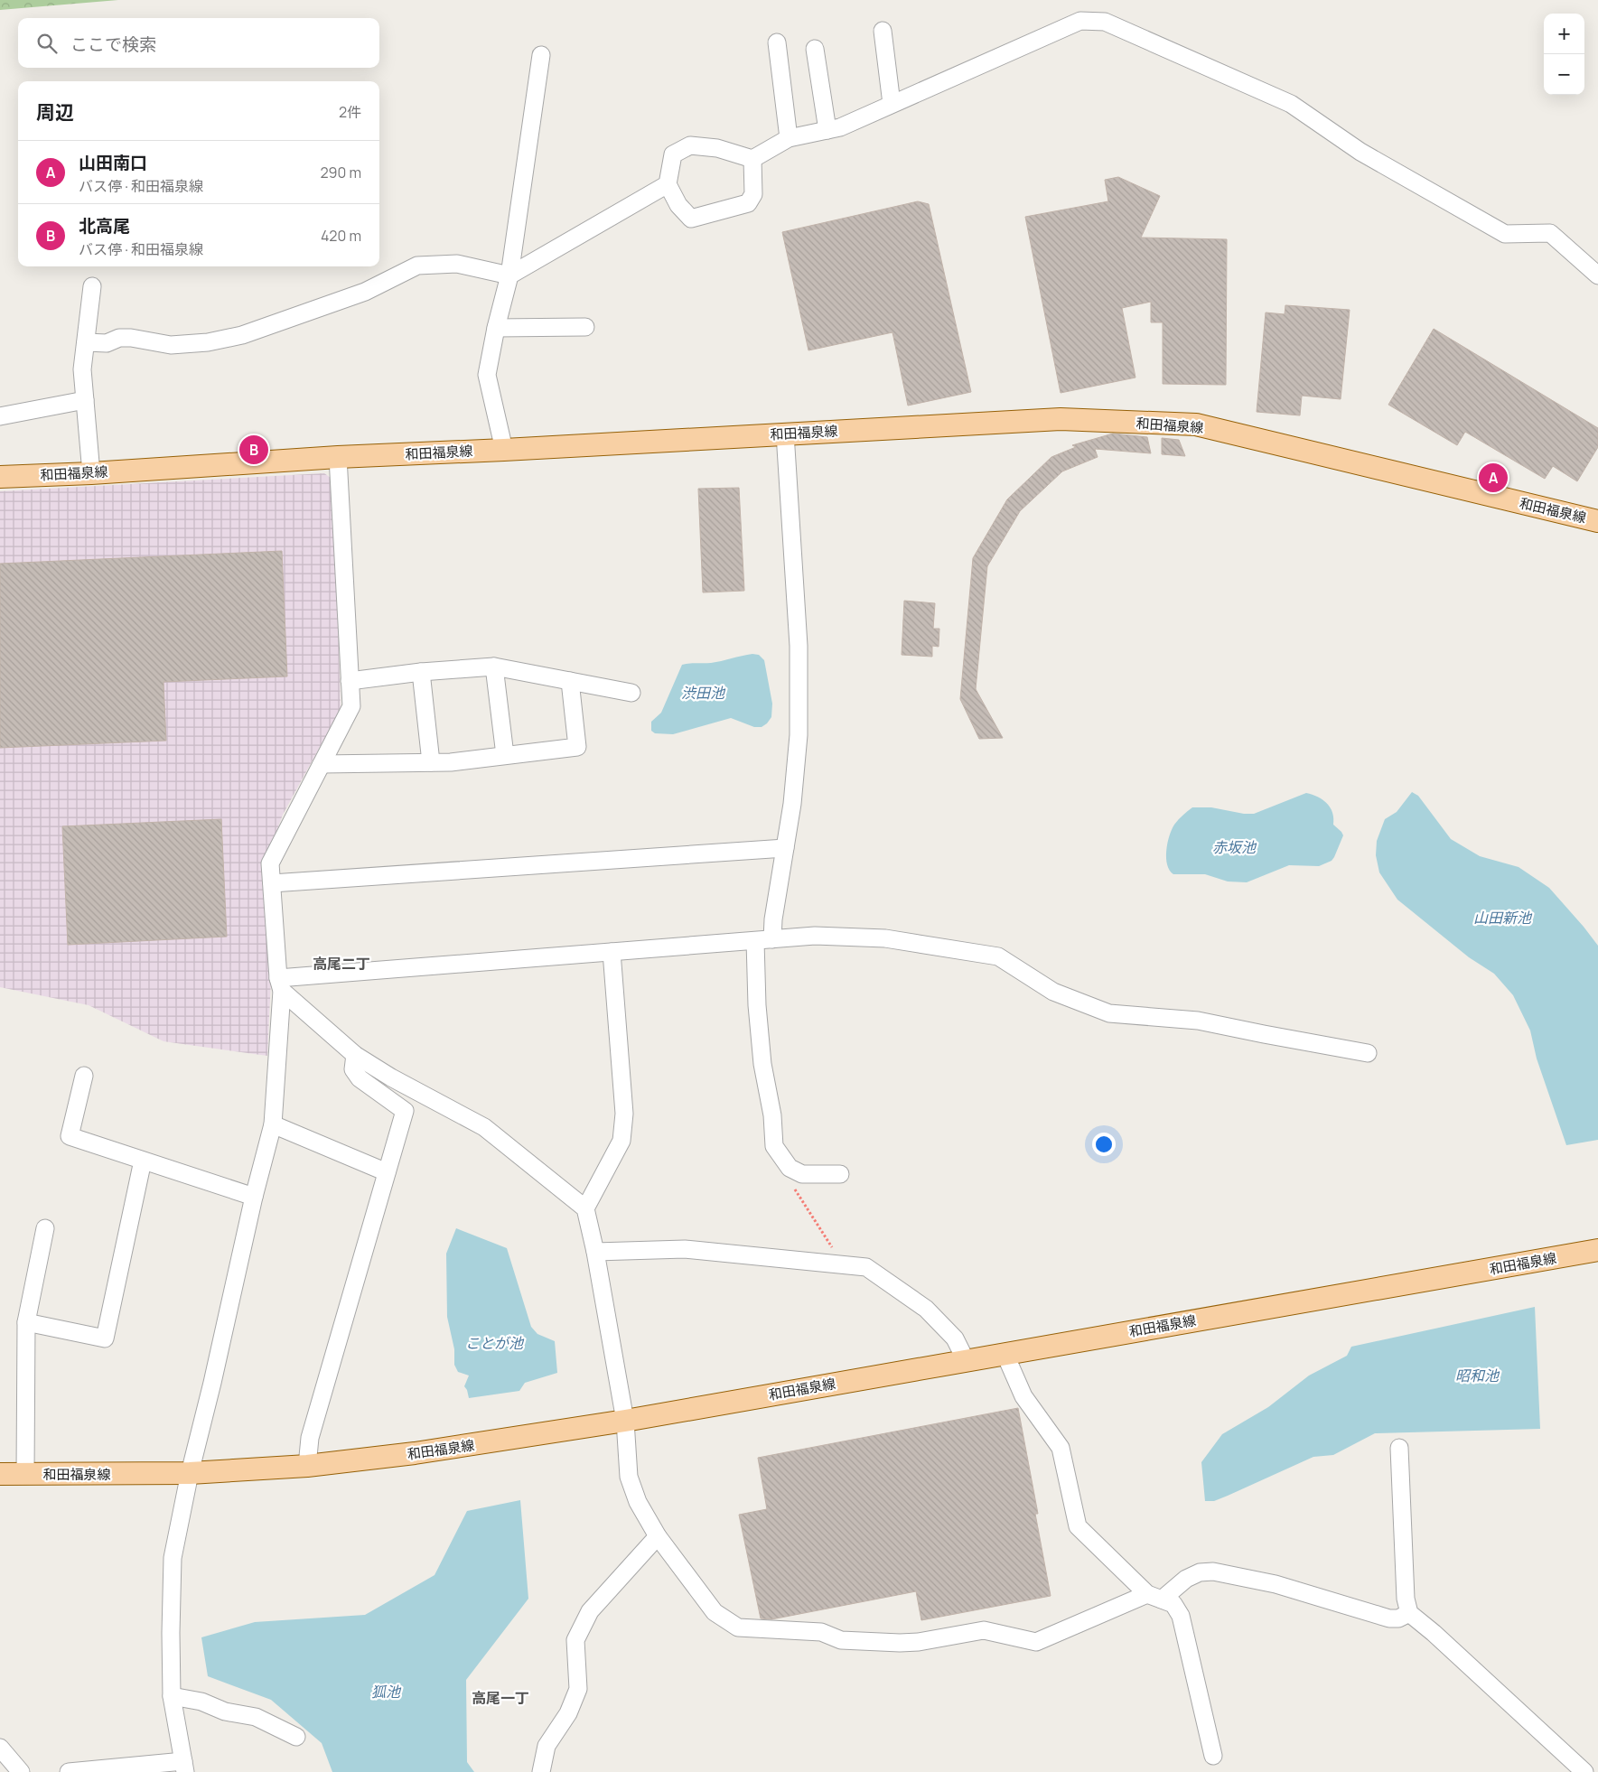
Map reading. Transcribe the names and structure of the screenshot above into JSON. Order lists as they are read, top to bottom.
{
  "streets": {
    "main road": ["和田福泉線"]
  },
  "districts": ["高尾二丁", "高尾一丁"],
  "water": [
    "渋田池",
    "赤坂池",
    "山田新池",
    "ことが池",
    "昭和池",
    "狐池"
  ],
  "page": {
    "map_buttons": ["+", "−"],
    "search": "ここで検索",
    "heading": ["周辺", "2件"],
    "list": [
      {
        "mark": "A",
        "name": "山田南口",
        "note": "バス停 · 和田福泉線",
        "value": "290 m"
      },
      {
        "mark": "B",
        "name": "北高尾",
        "note": "バス停 · 和田福泉線",
        "value": "420 m"
      }
    ],
    "pins": ["B", "A"]
  }
}
